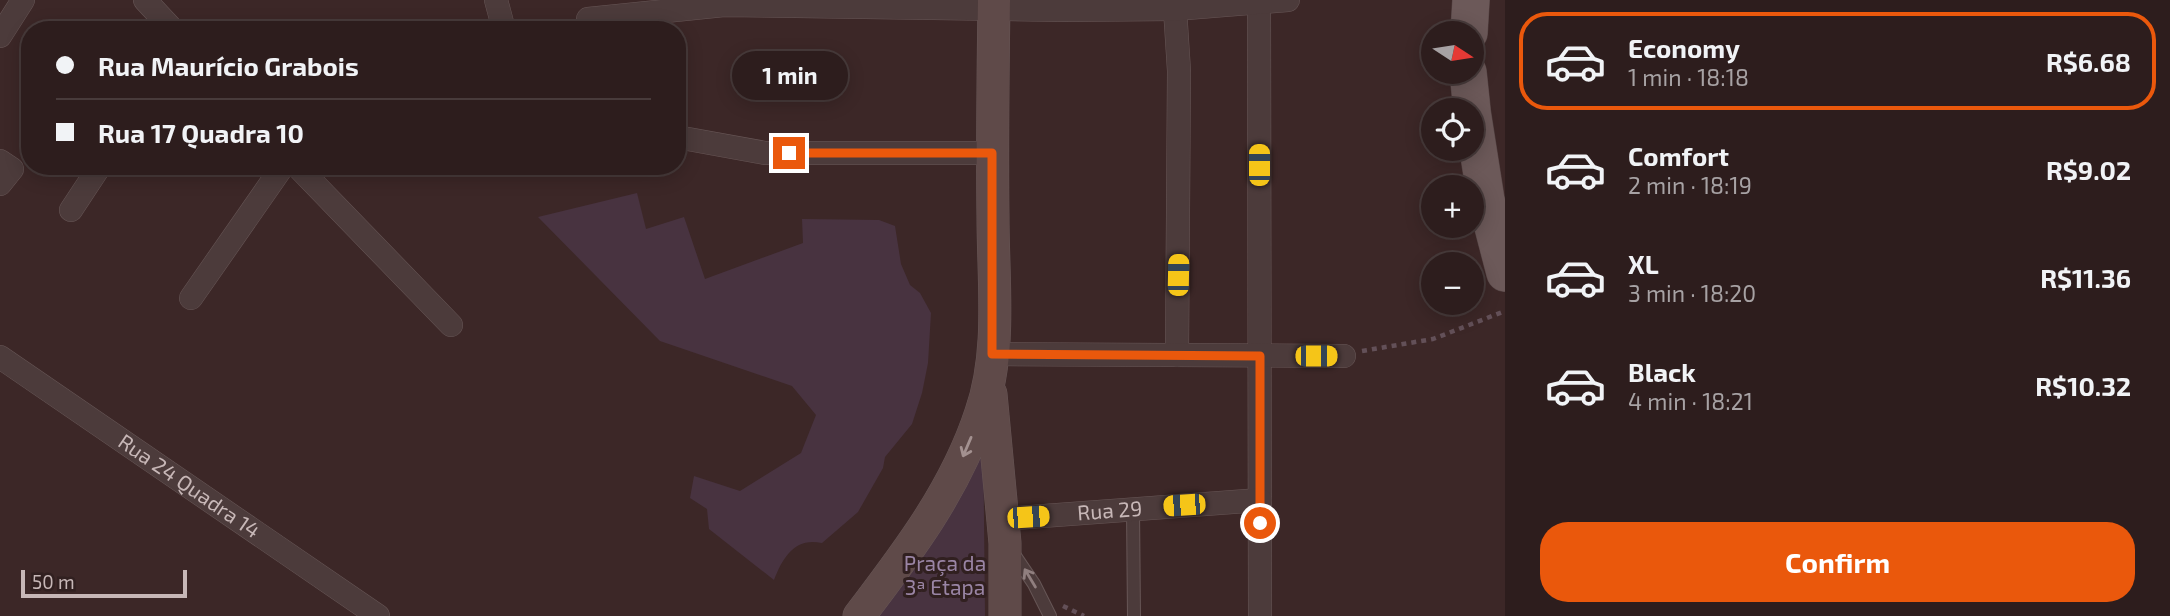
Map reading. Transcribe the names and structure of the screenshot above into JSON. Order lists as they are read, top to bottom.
{
  "streets": {
    "street": ["Rua 24 Quadra 14", "Rua 29"]
  },
  "parks": ["Praça da 3ª Etapa"],
  "scale_bar": "50 m",
  "north": "right",
  "page": {
    "list": [
      {
        "name": "Economy",
        "note": "1 min · 18:18",
        "value": "R$6.68"
      },
      {
        "name": "Comfort",
        "note": "2 min · 18:19",
        "value": "R$9.02"
      },
      {
        "name": "XL",
        "note": "3 min · 18:20",
        "value": "R$11.36"
      },
      {
        "name": "Black",
        "note": "4 min · 18:21",
        "value": "R$10.32"
      }
    ],
    "map_buttons": ["+", "−"],
    "banner": ["Rua Maurício Grabois", "Rua 17 Quadra 10"],
    "bubble": "1 min",
    "buttons": "Confirm",
    "scale": "50 m"
  }
}
